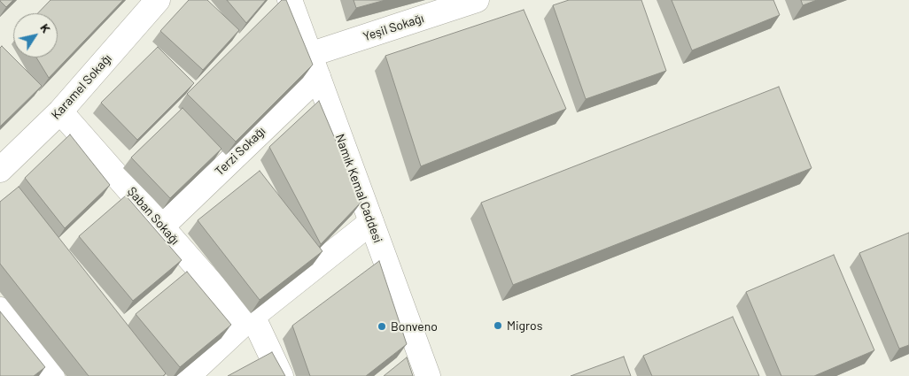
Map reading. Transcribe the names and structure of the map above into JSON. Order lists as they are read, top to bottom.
{
  "streets": {
    "street": [
      "Yeşil Sokağı",
      "Karamel Sokağı",
      "Terzi Sokağı",
      "Namık Kemal Caddesi",
      "Şaban Sokağı"
    ]
  },
  "crossings": [
    ["Yeşil Sokağı", "Terzi Sokağı"],
    ["Yeşil Sokağı", "Namık Kemal Caddesi"],
    ["Karamel Sokağı", "Şaban Sokağı"],
    ["Terzi Sokağı", "Namık Kemal Caddesi"],
    ["Terzi Sokağı", "Şaban Sokağı"]
  ],
  "places": ["Migros", "Bonveno"],
  "north": "top right"
}
